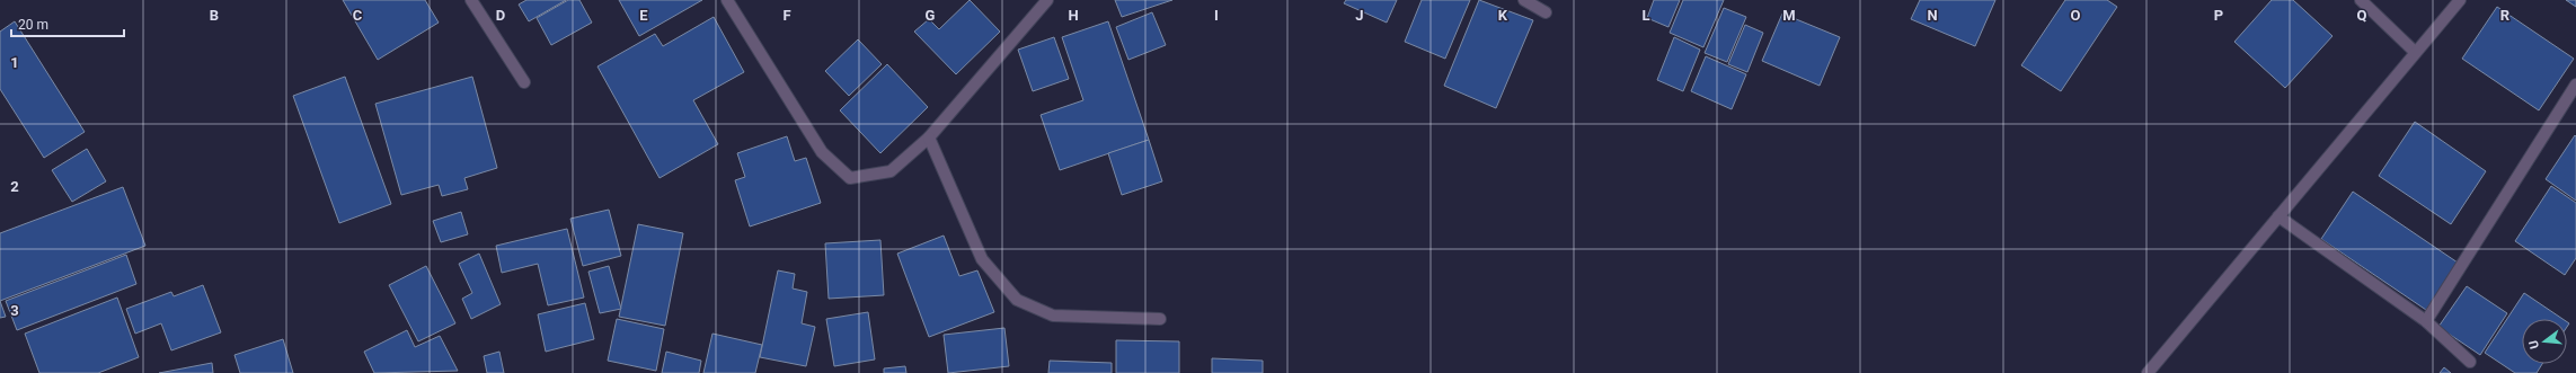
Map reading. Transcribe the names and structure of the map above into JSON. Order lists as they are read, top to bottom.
{
  "scale_bar": "20 m",
  "north": "left",
  "grid": {
    "columns": [
      "B",
      "C",
      "D",
      "E",
      "F",
      "G",
      "H",
      "I",
      "J",
      "K",
      "L",
      "M",
      "N",
      "O",
      "P",
      "Q",
      "R"
    ],
    "rows": ["1", "2", "3"]
  }
}
